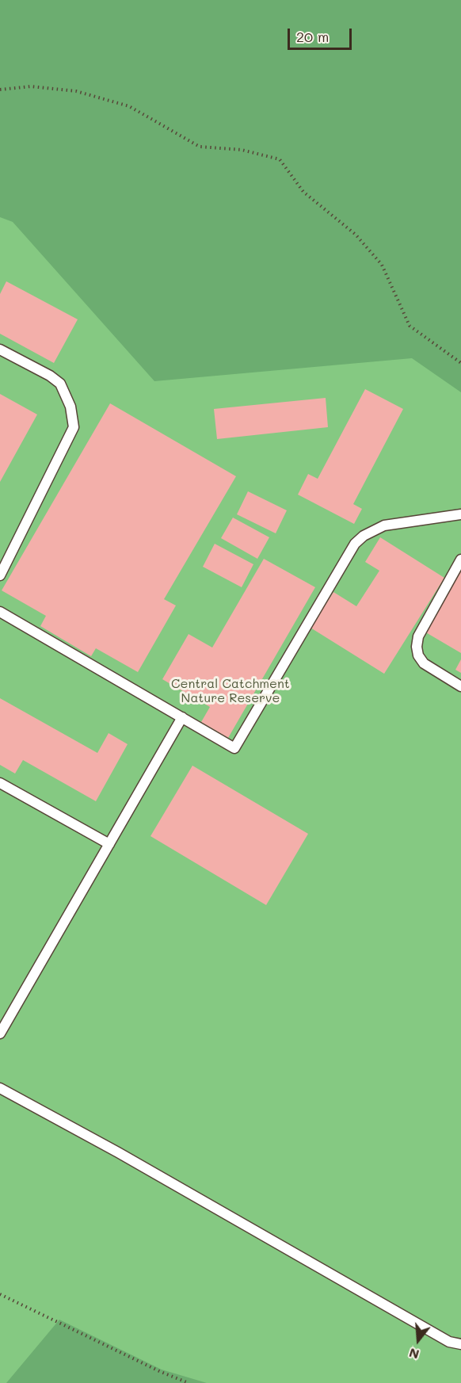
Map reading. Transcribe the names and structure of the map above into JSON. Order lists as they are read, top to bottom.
{
  "parks": ["Central Catchment Nature Reserve"],
  "scale_bar": "20 m",
  "north": "bottom"
}
